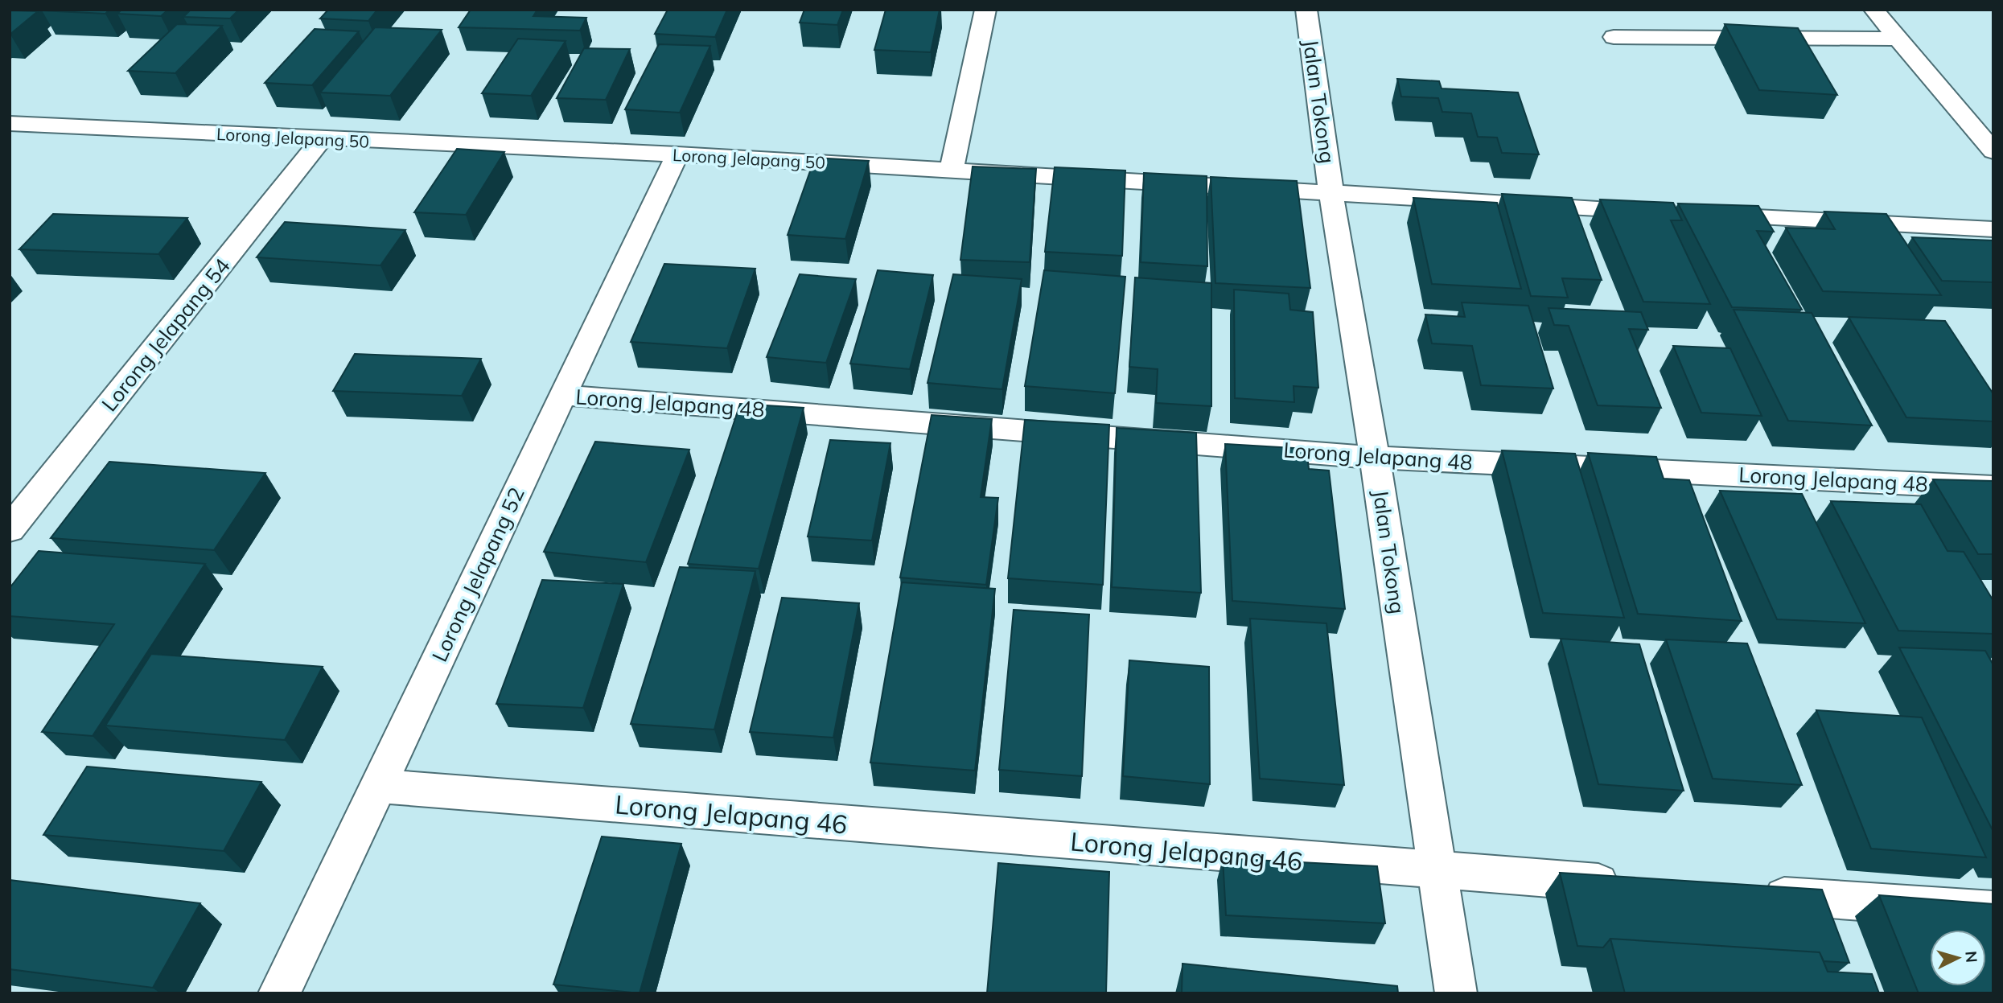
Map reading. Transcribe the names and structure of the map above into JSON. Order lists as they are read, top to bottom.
{
  "streets": {
    "street": [
      "Jalan Tokong",
      "Lorong Jelapang 50",
      "Lorong Jelapang 54",
      "Lorong Jelapang 48",
      "Lorong Jelapang 52",
      "Lorong Jelapang 46"
    ]
  },
  "crossings": [
    ["Jalan Tokong", "Lorong Jelapang 50"],
    ["Jalan Tokong", "Lorong Jelapang 48"],
    ["Jalan Tokong", "Lorong Jelapang 46"],
    ["Lorong Jelapang 50", "Lorong Jelapang 54"],
    ["Lorong Jelapang 50", "Lorong Jelapang 52"],
    ["Lorong Jelapang 48", "Lorong Jelapang 52"],
    ["Lorong Jelapang 52", "Lorong Jelapang 46"]
  ],
  "north": "right"
}
